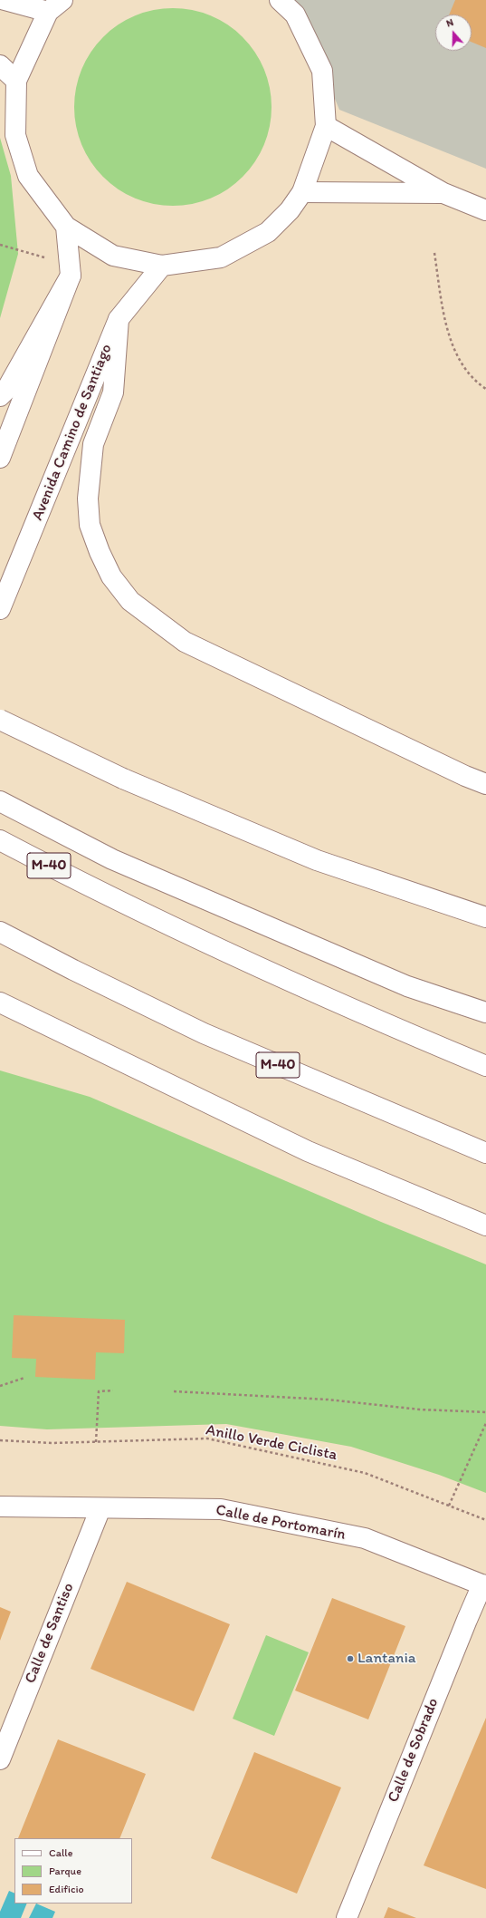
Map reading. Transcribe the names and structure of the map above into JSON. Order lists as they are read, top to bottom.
{
  "streets": {
    "main road": [
      "Avenida Camino de Santiago",
      "M-40",
      "Calle de Portomarín",
      "Calle de Santiso",
      "Calle de Sobrado"
    ],
    "path": ["Anillo Verde Ciclista"]
  },
  "crossings": [
    ["Calle de Portomarín", "Calle de Santiso"],
    ["Calle de Portomarín", "Calle de Sobrado"]
  ],
  "places": ["Lantania"],
  "legend": ["Calle", "Parque", "Edificio"],
  "north": "top"
}
